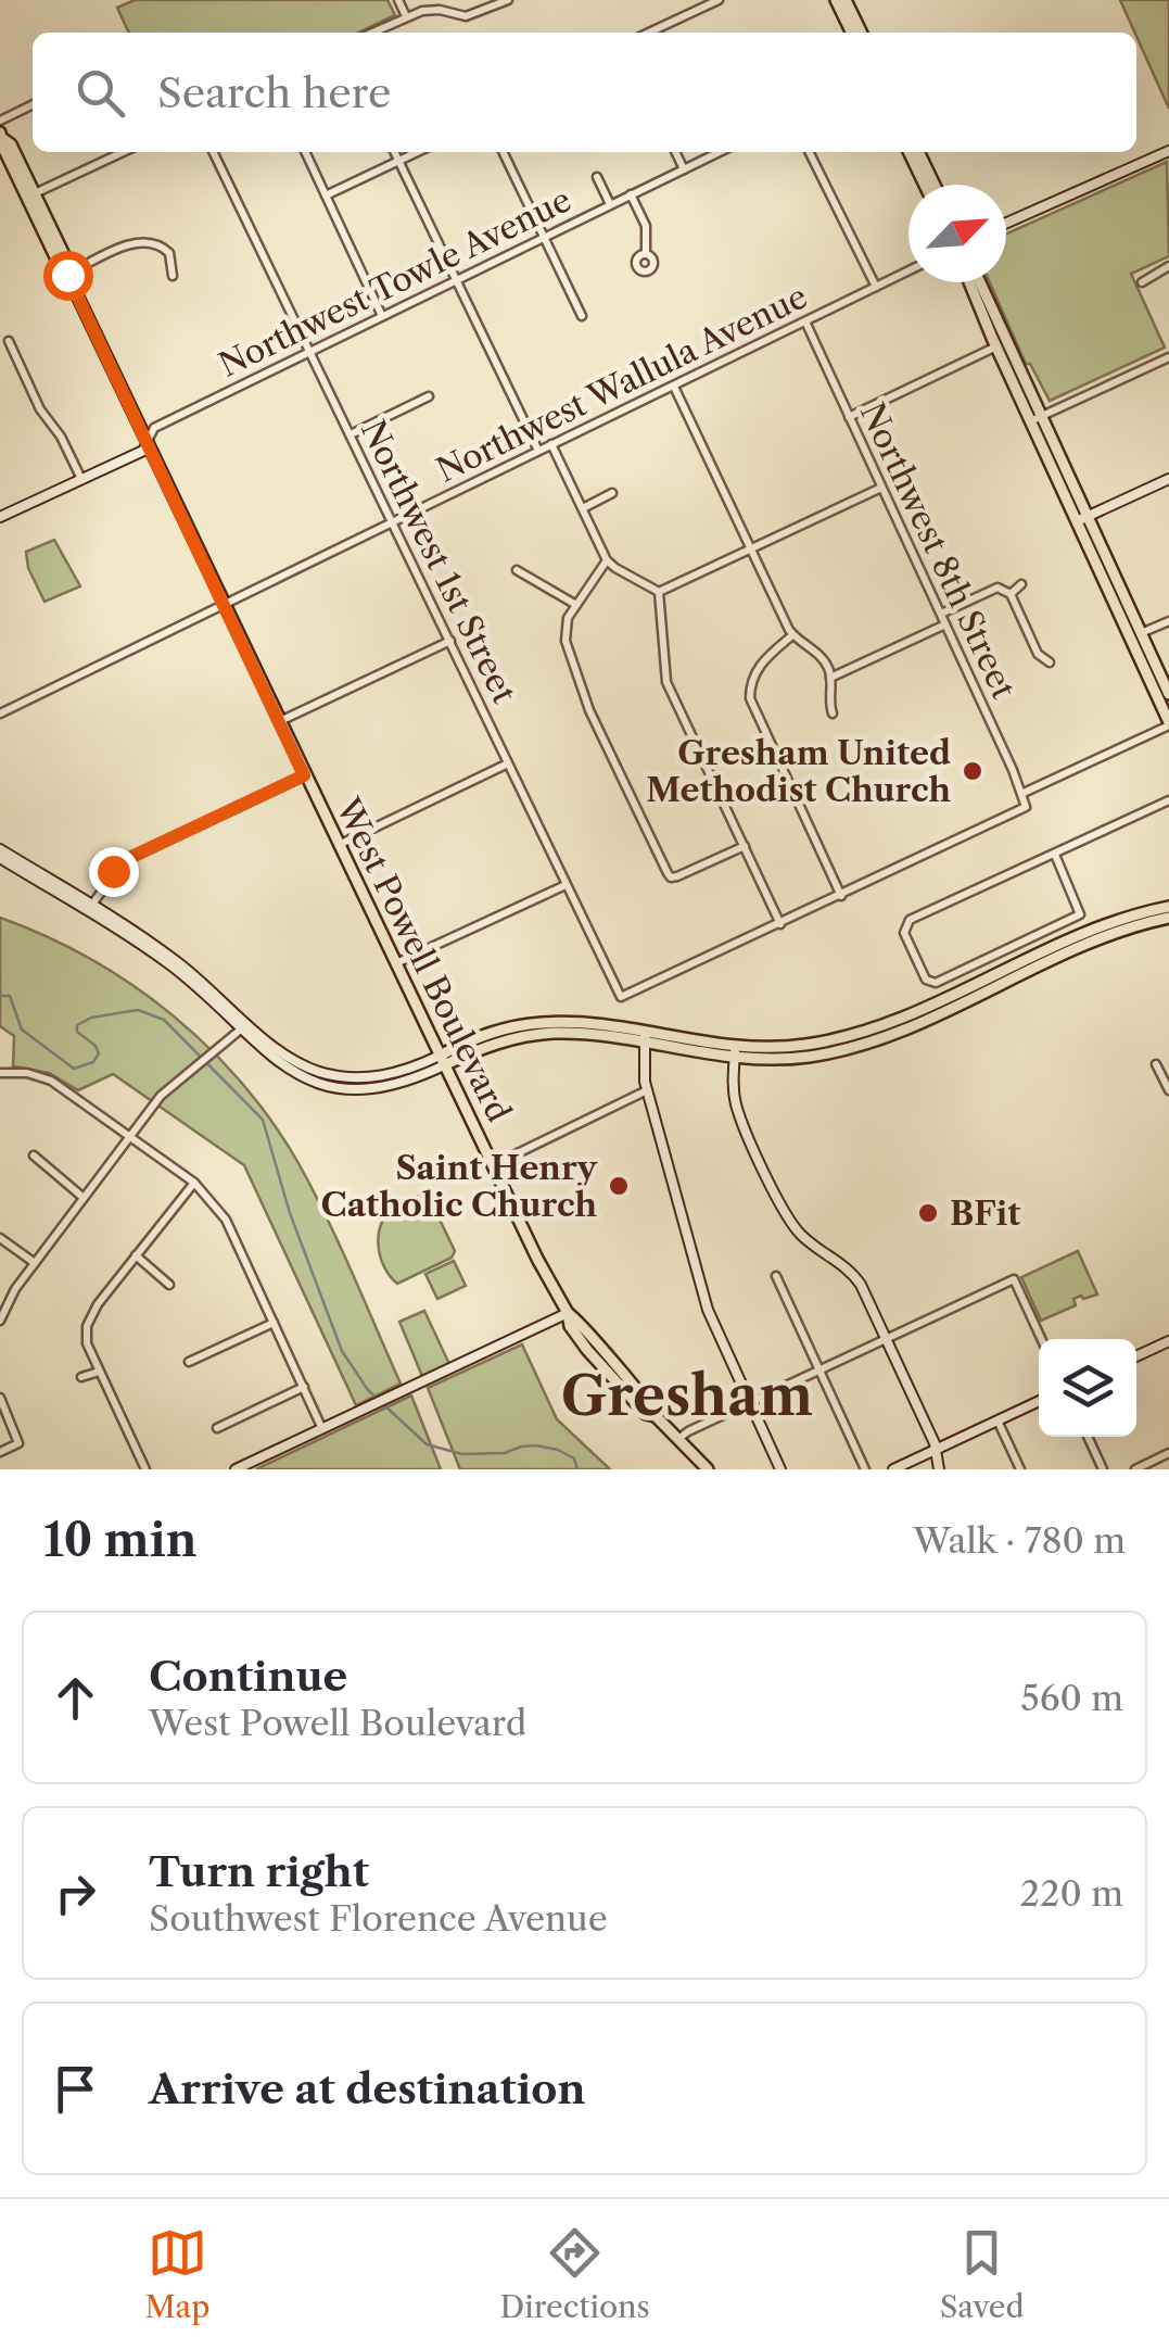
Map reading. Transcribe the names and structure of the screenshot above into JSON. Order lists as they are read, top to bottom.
{
  "streets": {
    "main road": ["West Powell Boulevard"],
    "street": [
      "Northwest Towle Avenue",
      "Northwest Wallula Avenue",
      "Northwest 8th Street",
      "Northwest 1st Street"
    ]
  },
  "crossings": [
    ["Northwest Towle Avenue", "Northwest 1st Street"],
    ["Northwest Towle Avenue", "West Powell Boulevard"],
    ["Northwest Wallula Avenue", "Northwest 8th Street"],
    ["Northwest Wallula Avenue", "Northwest 1st Street"],
    ["Northwest Wallula Avenue", "West Powell Boulevard"]
  ],
  "districts": ["Gresham"],
  "places": ["Gresham United Methodist Church", "Saint Henry Catholic Church", "BFit"],
  "north": "top right",
  "page": {
    "search": "Search here",
    "heading": ["10 min", "Walk · 780 m"],
    "list": [
      ["Continue", "West Powell Boulevard", "560 m"],
      ["Turn right", "Southwest Florence Avenue", "220 m"],
      "Arrive at destination"
    ],
    "nav": ["Map", "Directions", "Saved"]
  }
}
